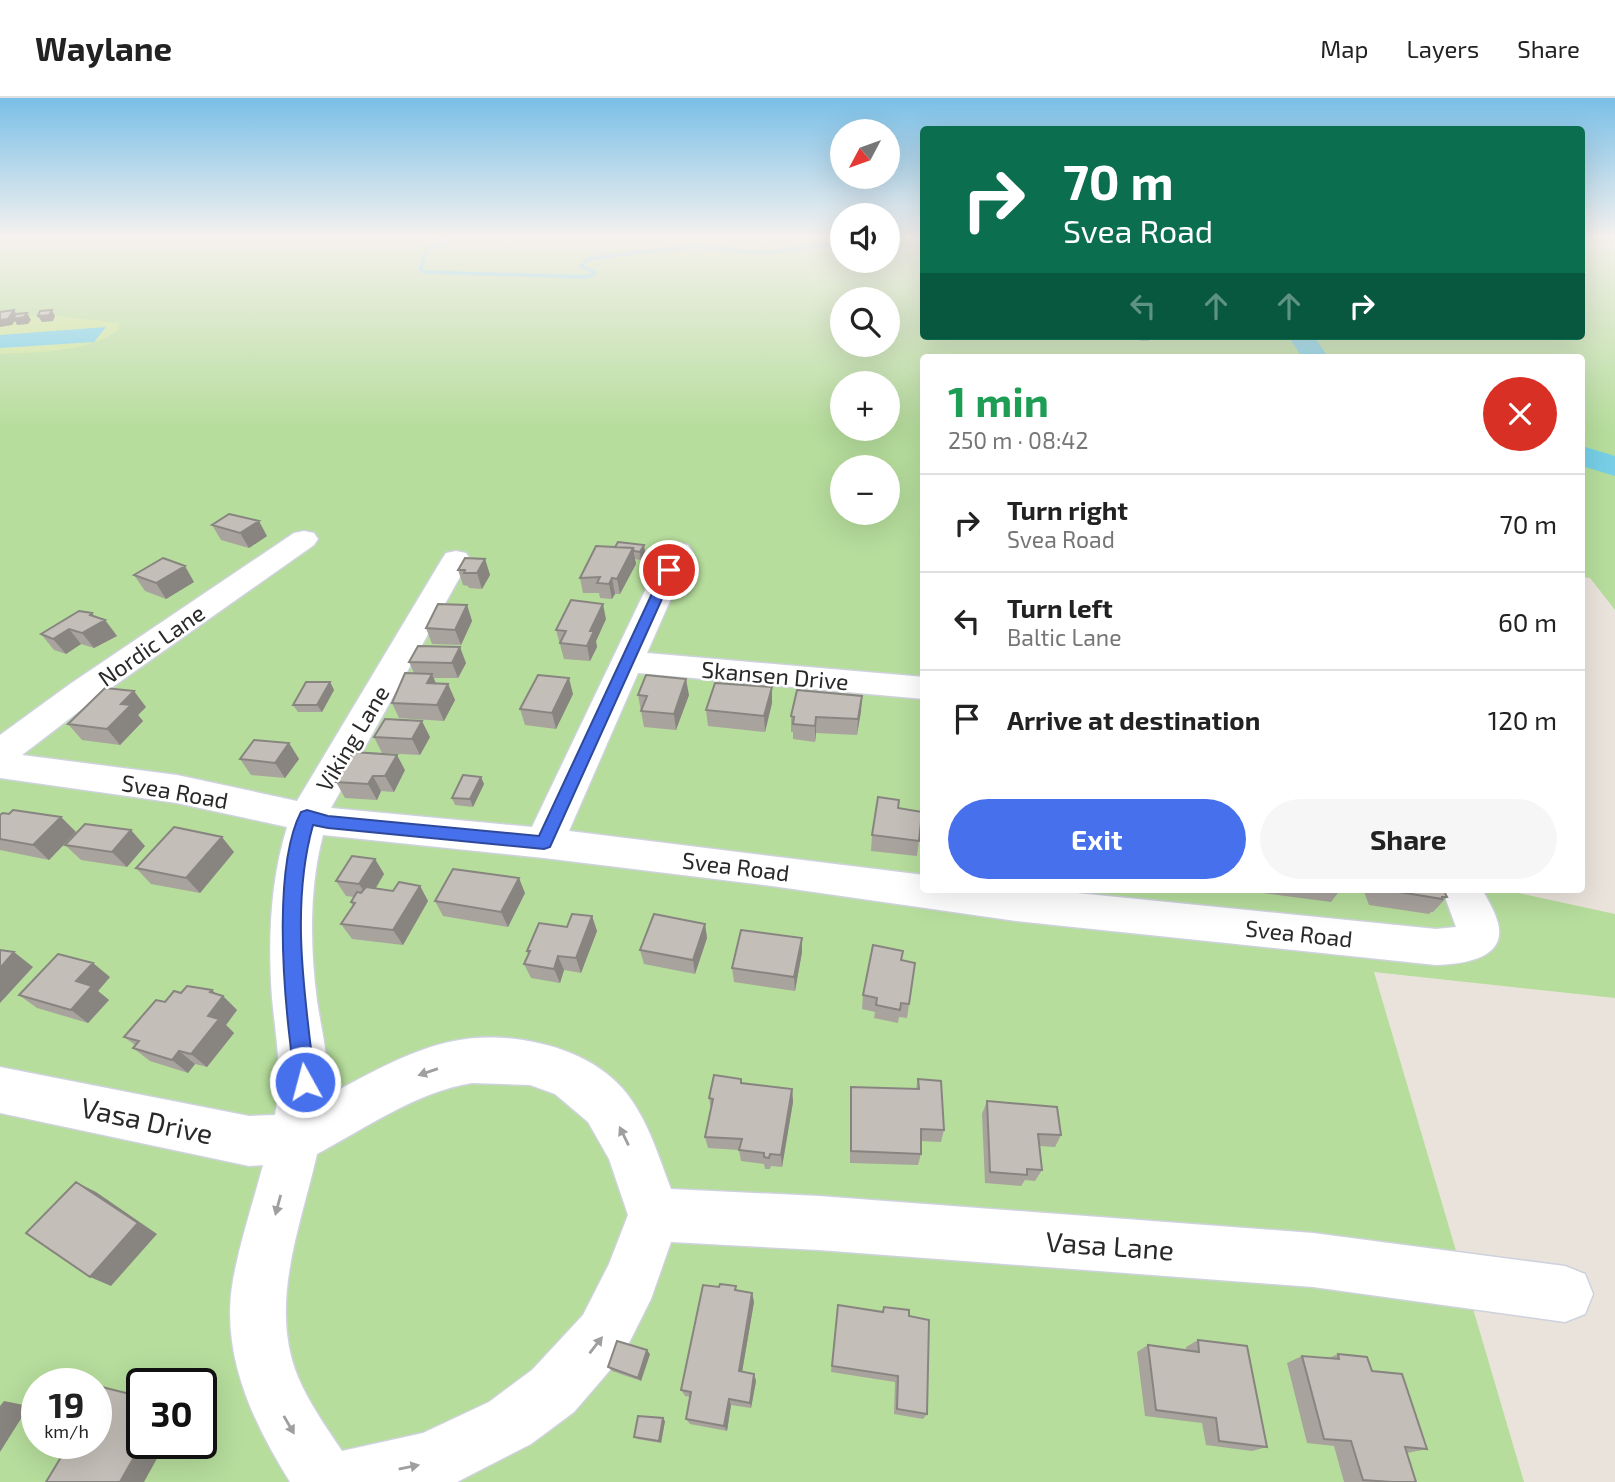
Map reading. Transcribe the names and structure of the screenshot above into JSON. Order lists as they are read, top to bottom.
{
  "streets": {
    "street": [
      "Nordic Lane",
      "Skansen Drive",
      "Viking Lane",
      "Svea Road",
      "Vasa Drive",
      "Vasa Lane"
    ]
  },
  "crossings": [
    ["Viking Lane", "Svea Road"],
    ["Viking Lane", "Vasa Drive"],
    ["Vasa Drive", "Vasa Lane"]
  ],
  "north": "bottom left",
  "page": {
    "header": "Waylane",
    "nav": ["Map", "Layers", "Share"],
    "map_buttons": ["+", "−"],
    "turn": ["70 m", "Svea Road"],
    "heading": ["1 min", "250 m · 08:42"],
    "list": [
      {
        "name": "Turn right",
        "note": "Svea Road",
        "value": "70 m"
      },
      {
        "name": "Turn left",
        "note": "Baltic Lane",
        "value": "60 m"
      },
      {
        "name": "Arrive at destination",
        "value": "120 m"
      }
    ],
    "buttons": ["Exit", "Share"],
    "speed": "19 km/h",
    "limit": "30"
  }
}
